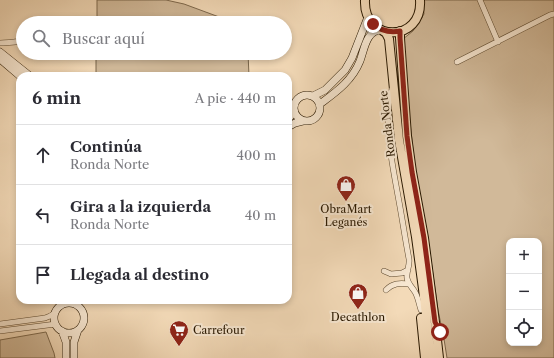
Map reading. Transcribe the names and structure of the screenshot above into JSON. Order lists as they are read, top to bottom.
{
  "streets": {
    "main road": ["Ronda Norte"]
  },
  "places": {
    "shop": ["ObraMart Leganés", "Decathlon"],
    "supermarket": ["Carrefour"]
  },
  "page": {
    "search": "Buscar aquí",
    "heading": ["6 min", "A pie · 440 m"],
    "list": [
      ["Continúa", "Ronda Norte", "400 m"],
      ["Gira a la izquierda", "Ronda Norte", "40 m"],
      "Llegada al destino"
    ],
    "map_buttons": ["+", "−"]
  }
}
